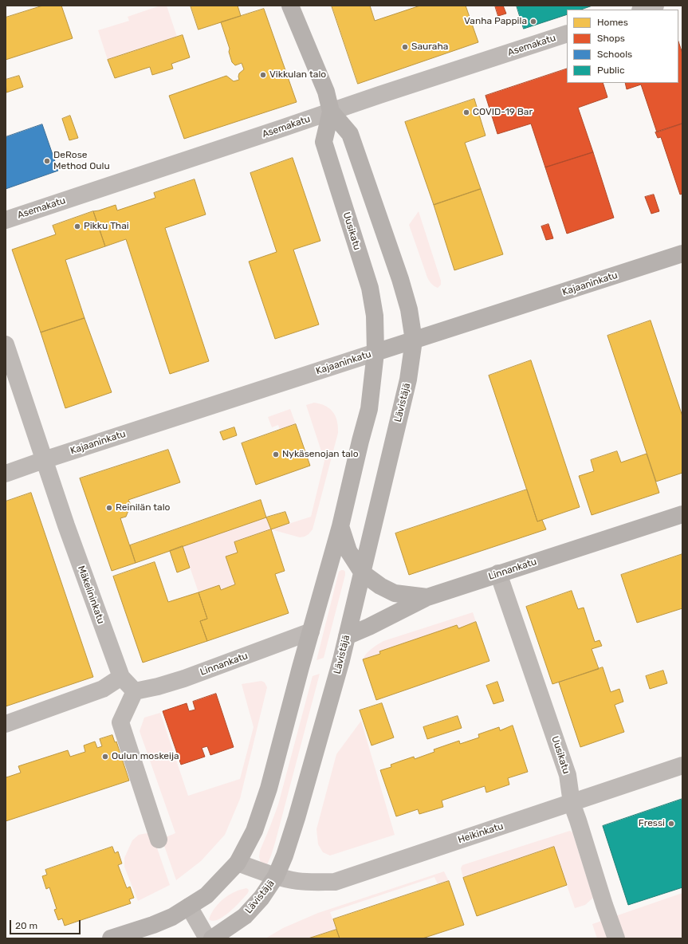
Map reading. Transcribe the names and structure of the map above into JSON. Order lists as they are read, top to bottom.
{
  "streets": {
    "main road": [
      "Uusikatu",
      "Kajaaninkatu",
      "Lävistäjä",
      "Linnankatu"
    ],
    "street": ["Asemakatu", "Mäkelininkatu", "Heikinkatu"]
  },
  "crossings": [
    ["Asemakatu", "Uusikatu"],
    ["Uusikatu", "Kajaaninkatu"],
    ["Uusikatu", "Lävistäjä"],
    ["Uusikatu", "Linnankatu"],
    ["Uusikatu", "Heikinkatu"],
    ["Kajaaninkatu", "Lävistäjä"],
    ["Kajaaninkatu", "Mäkelininkatu"],
    ["Lävistäjä", "Linnankatu"],
    ["Lävistäjä", "Heikinkatu"],
    ["Linnankatu", "Mäkelininkatu"]
  ],
  "places": [
    "Vanha Pappila",
    "Sauraha",
    "Vikkulan talo",
    "COVID-19 Bar",
    "DeRose Method Oulu",
    "Pikku Thai",
    "Nykäsenojan talo",
    "Reinilän talo",
    "Oulun moskeija",
    "Fressi"
  ],
  "legend": [
    "Homes",
    "Shops",
    "Schools",
    "Public"
  ],
  "scale_bar": "20 m"
}
